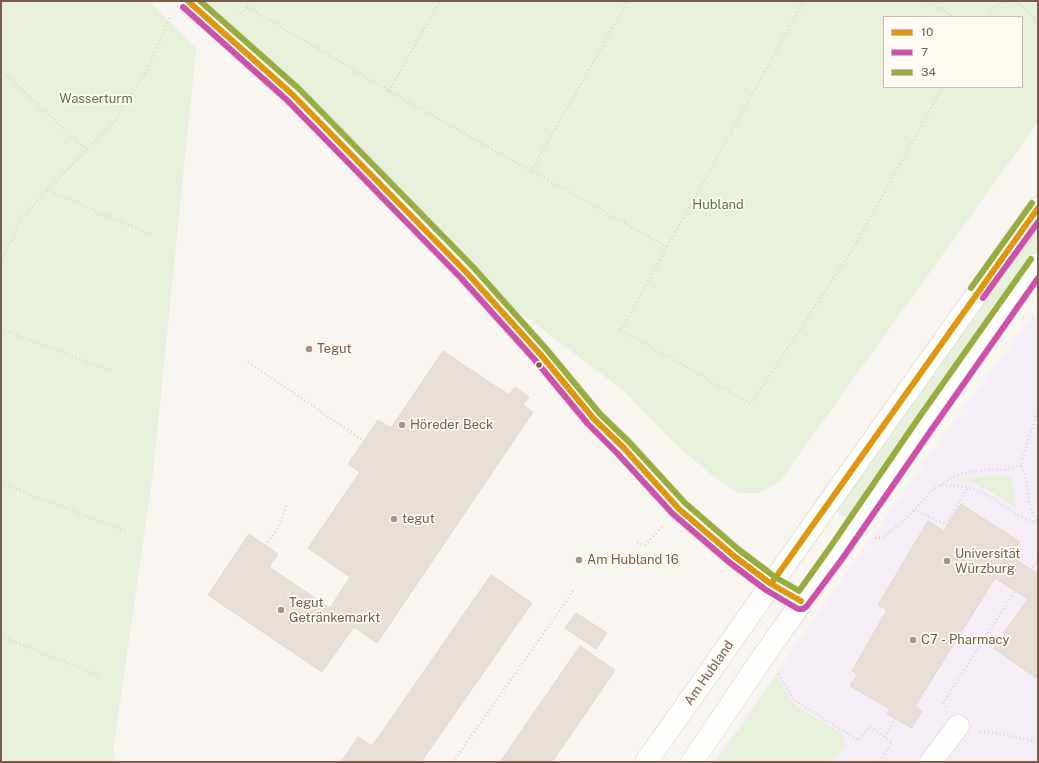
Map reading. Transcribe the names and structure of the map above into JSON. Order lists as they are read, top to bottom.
{
  "streets": {
    "street": ["Am Hubland"]
  },
  "parks": ["Wasserturm", "Hubland"],
  "places": [
    "Tegut",
    "Höreder Beck",
    "tegut",
    "Am Hubland 16",
    "Universität Würzburg",
    "Tegut Getränkemarkt",
    "C7 - Pharmacy"
  ],
  "lines": ["transit line 10", "transit line 34", "transit line 7"],
  "legend": ["10", "7", "34"]
}
